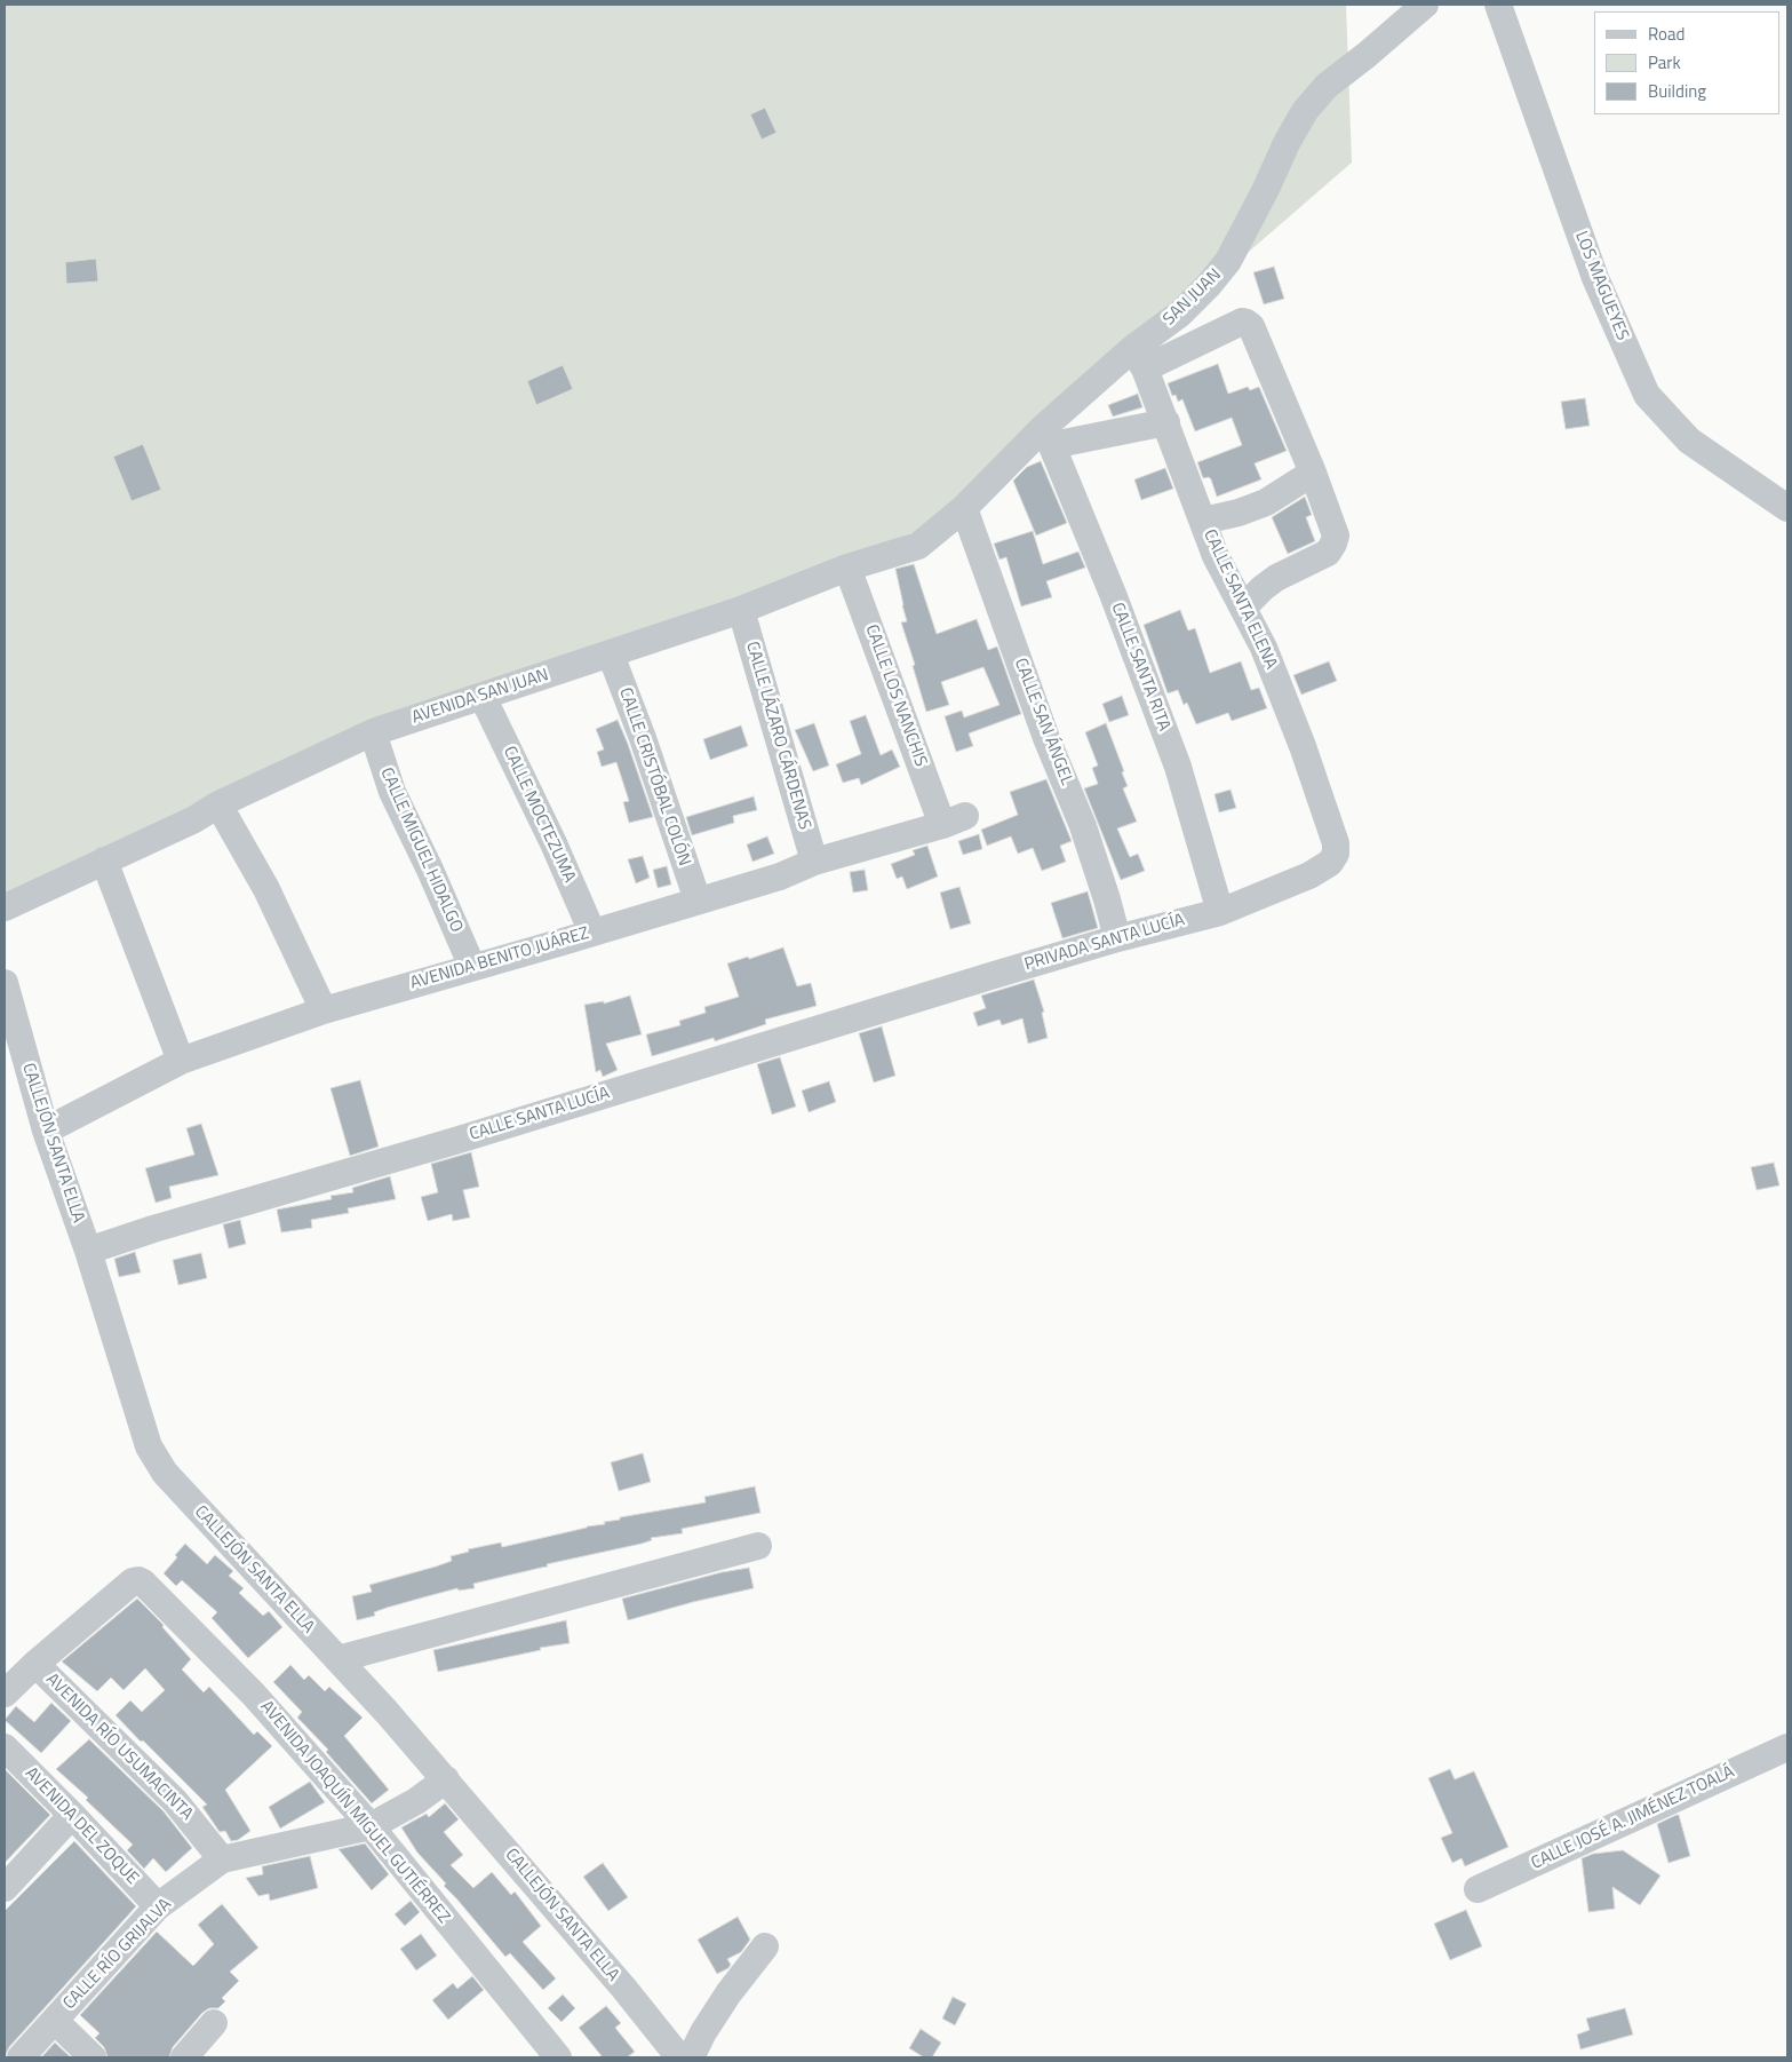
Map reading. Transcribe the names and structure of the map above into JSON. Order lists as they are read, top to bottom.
{
  "streets": {
    "street": [
      "LOS MAGUEYES",
      "SAN JUAN",
      "CALLE SANTA ELENA",
      "CALLE SANTA RITA",
      "CALLE LOS NANCHIS",
      "AVENIDA SAN JUAN",
      "CALLE SAN ÁNGEL",
      "CALLE LÁZARO CÁRDENAS",
      "CALLE CRISTÓBAL COLÓN",
      "CALLE MOCTEZUMA",
      "CALLE MIGUEL HIDALGO",
      "PRIVADA SANTA LUCÍA",
      "AVENIDA BENITO JUÁREZ",
      "CALLE SANTA LUCÍA",
      "CALLEJÓN SANTA ELLA",
      "AVENIDA RÍO USUMACINTA",
      "AVENIDA JOAQUÍN MIGUEL GUTIÉRREZ",
      "CALLE JOSÉ A. JIMÉNEZ TOALÁ",
      "AVENIDA DEL ZOQUE",
      "CALLE RÍO GRIJALVA"
    ]
  },
  "crossings": [
    ["SAN JUAN", "CALLE SANTA ELENA"],
    ["SAN JUAN", "CALLE SANTA RITA"],
    ["SAN JUAN", "AVENIDA SAN JUAN"],
    ["SAN JUAN", "CALLE SAN ÁNGEL"],
    ["CALLE SANTA ELENA", "PRIVADA SANTA LUCÍA"],
    ["CALLE SANTA RITA", "PRIVADA SANTA LUCÍA"],
    ["CALLE LOS NANCHIS", "AVENIDA SAN JUAN"],
    ["CALLE LOS NANCHIS", "AVENIDA BENITO JUÁREZ"],
    ["AVENIDA SAN JUAN", "CALLE SAN ÁNGEL"],
    ["AVENIDA SAN JUAN", "CALLE LÁZARO CÁRDENAS"],
    ["AVENIDA SAN JUAN", "CALLE CRISTÓBAL COLÓN"],
    ["AVENIDA SAN JUAN", "CALLE MOCTEZUMA"],
    ["AVENIDA SAN JUAN", "CALLE MIGUEL HIDALGO"],
    ["CALLE SAN ÁNGEL", "PRIVADA SANTA LUCÍA"],
    ["CALLE LÁZARO CÁRDENAS", "AVENIDA BENITO JUÁREZ"],
    ["CALLE CRISTÓBAL COLÓN", "AVENIDA BENITO JUÁREZ"],
    ["CALLE MOCTEZUMA", "AVENIDA BENITO JUÁREZ"],
    ["CALLE MIGUEL HIDALGO", "AVENIDA BENITO JUÁREZ"],
    ["PRIVADA SANTA LUCÍA", "CALLE SANTA LUCÍA"],
    ["AVENIDA BENITO JUÁREZ", "CALLEJÓN SANTA ELLA"],
    ["CALLE SANTA LUCÍA", "CALLEJÓN SANTA ELLA"],
    ["CALLEJÓN SANTA ELLA", "CALLE RÍO GRIJALVA"],
    ["AVENIDA RÍO USUMACINTA", "AVENIDA JOAQUÍN MIGUEL GUTIÉRREZ"],
    ["AVENIDA RÍO USUMACINTA", "CALLE RÍO GRIJALVA"],
    ["AVENIDA JOAQUÍN MIGUEL GUTIÉRREZ", "CALLE RÍO GRIJALVA"],
    ["AVENIDA DEL ZOQUE", "CALLE RÍO GRIJALVA"]
  ],
  "legend": ["Road", "Park", "Building"]
}
